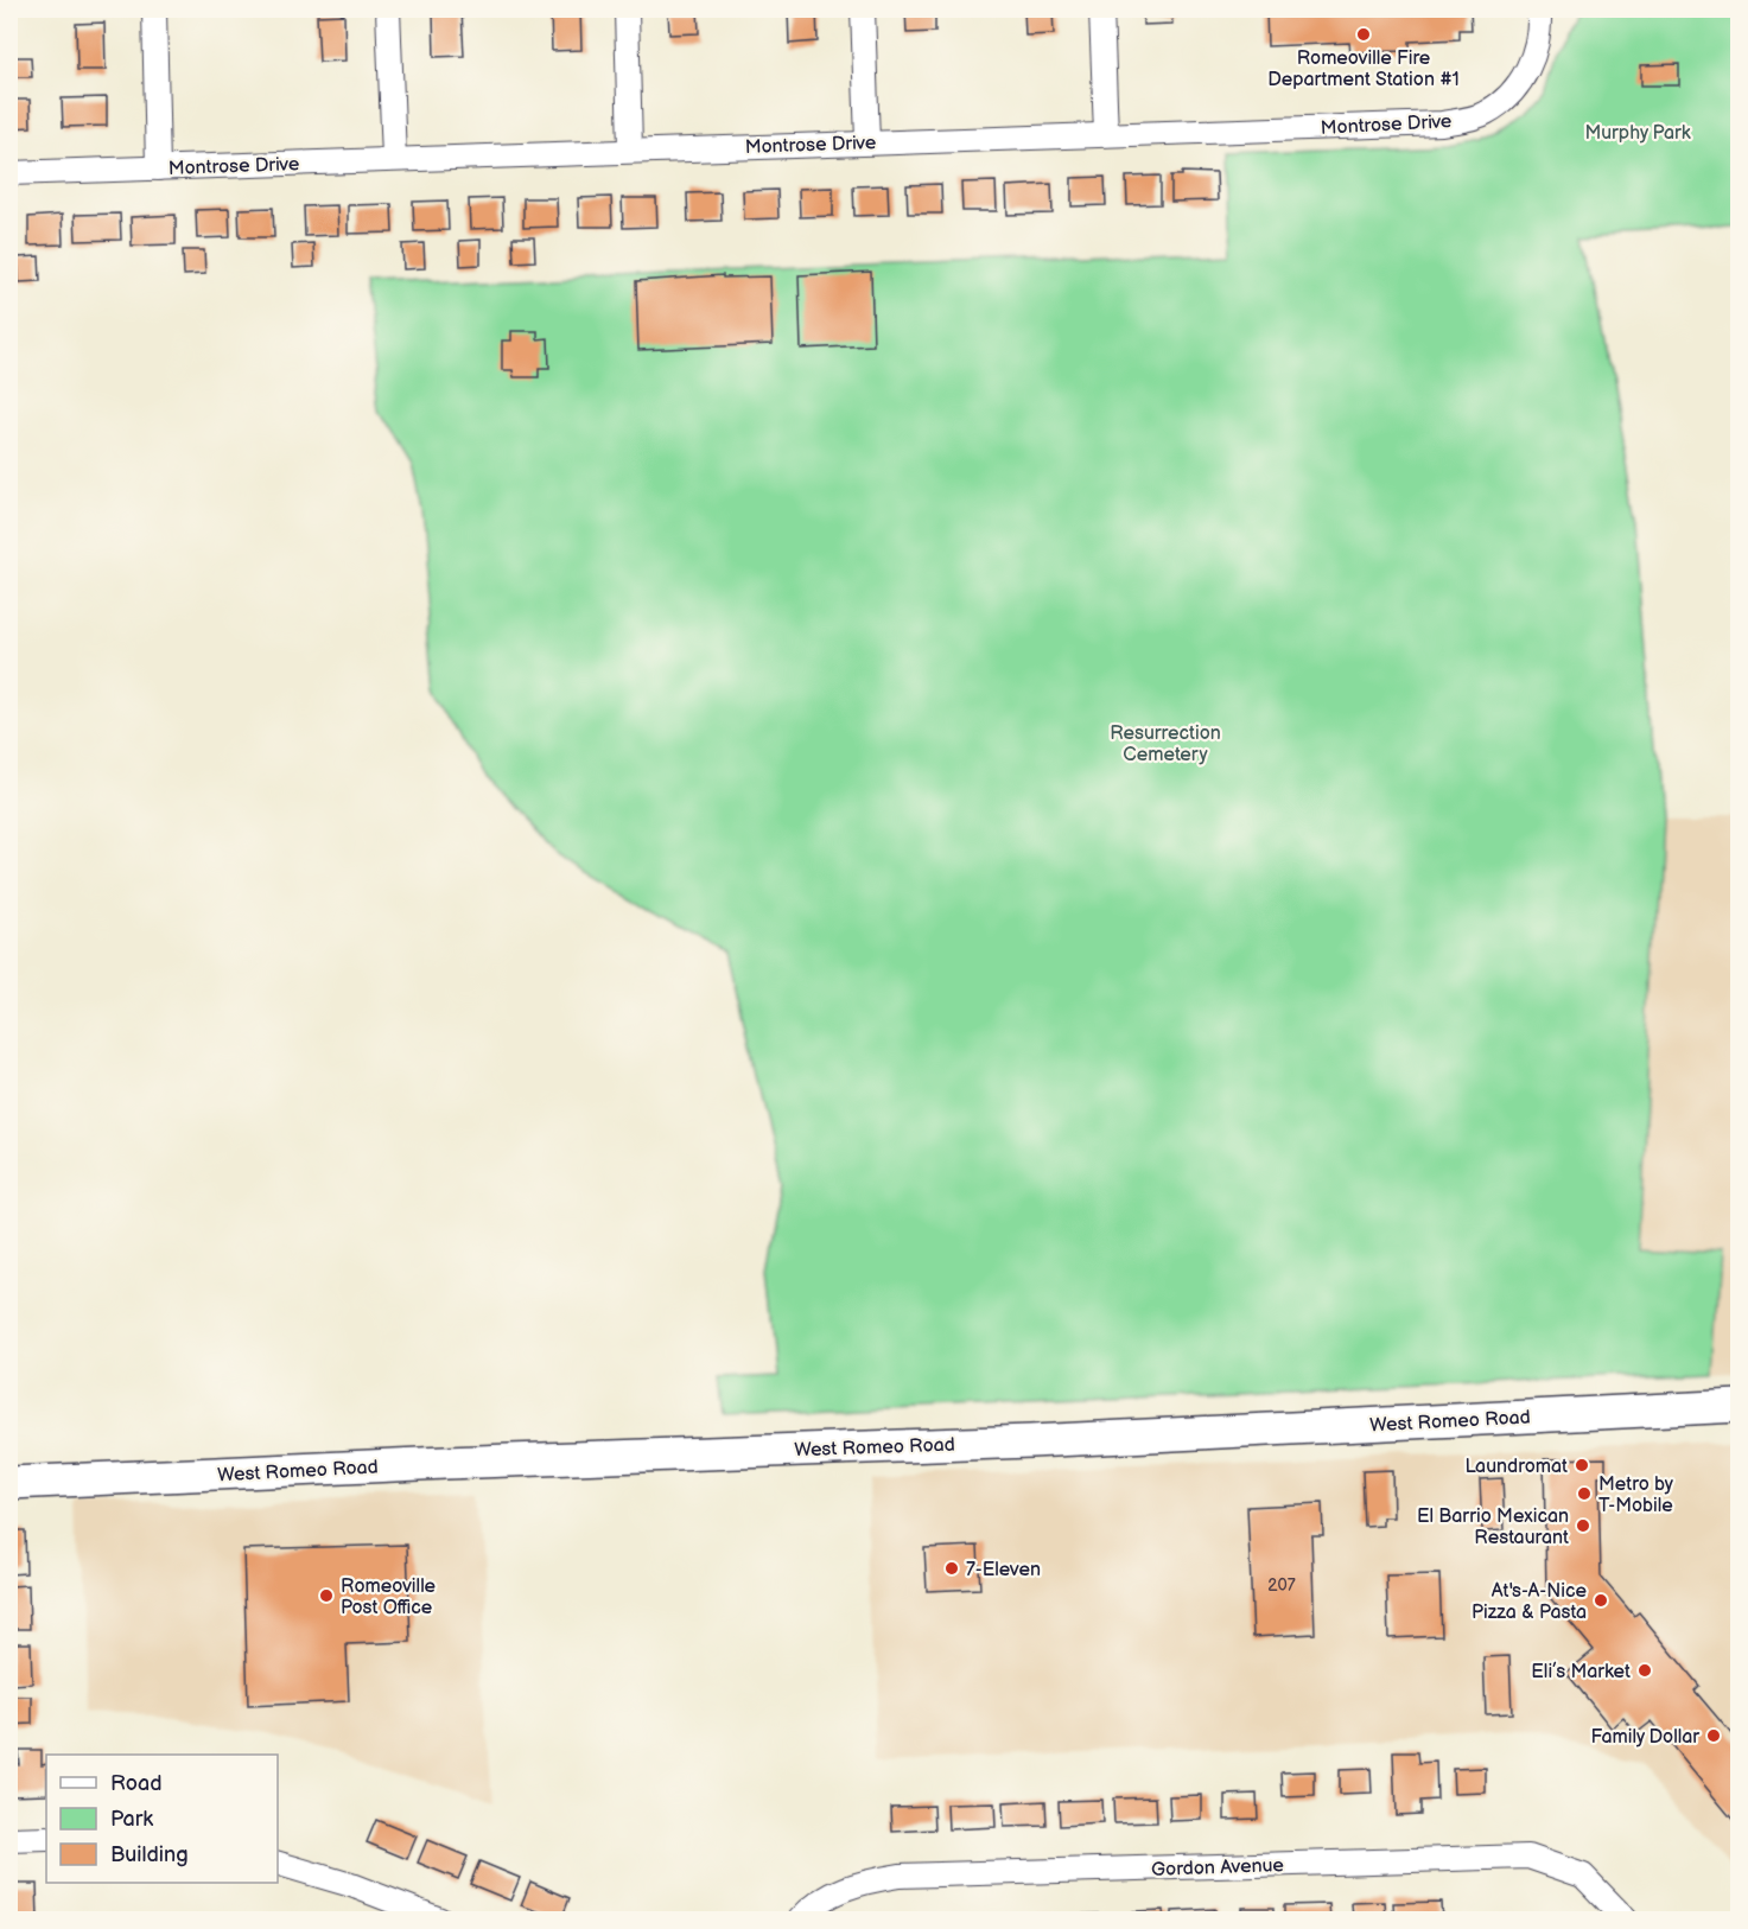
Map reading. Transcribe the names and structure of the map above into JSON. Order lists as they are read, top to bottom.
{
  "streets": {
    "main road": ["West Romeo Road"],
    "street": ["Montrose Drive", "Gordon Avenue"]
  },
  "parks": ["Murphy Park", "Resurrection Cemetery"],
  "places": [
    "Romeoville Fire Department Station #1",
    "Laundromat",
    "Metro by T-Mobile",
    "El Barrio Mexican Restaurant",
    "7-Eleven",
    "Romeoville Post Office",
    "At's-A-Nice Pizza & Pasta",
    "Eli’s Market",
    "Family Dollar"
  ],
  "house_numbers": ["207"],
  "legend": ["Road", "Park", "Building"]
}
